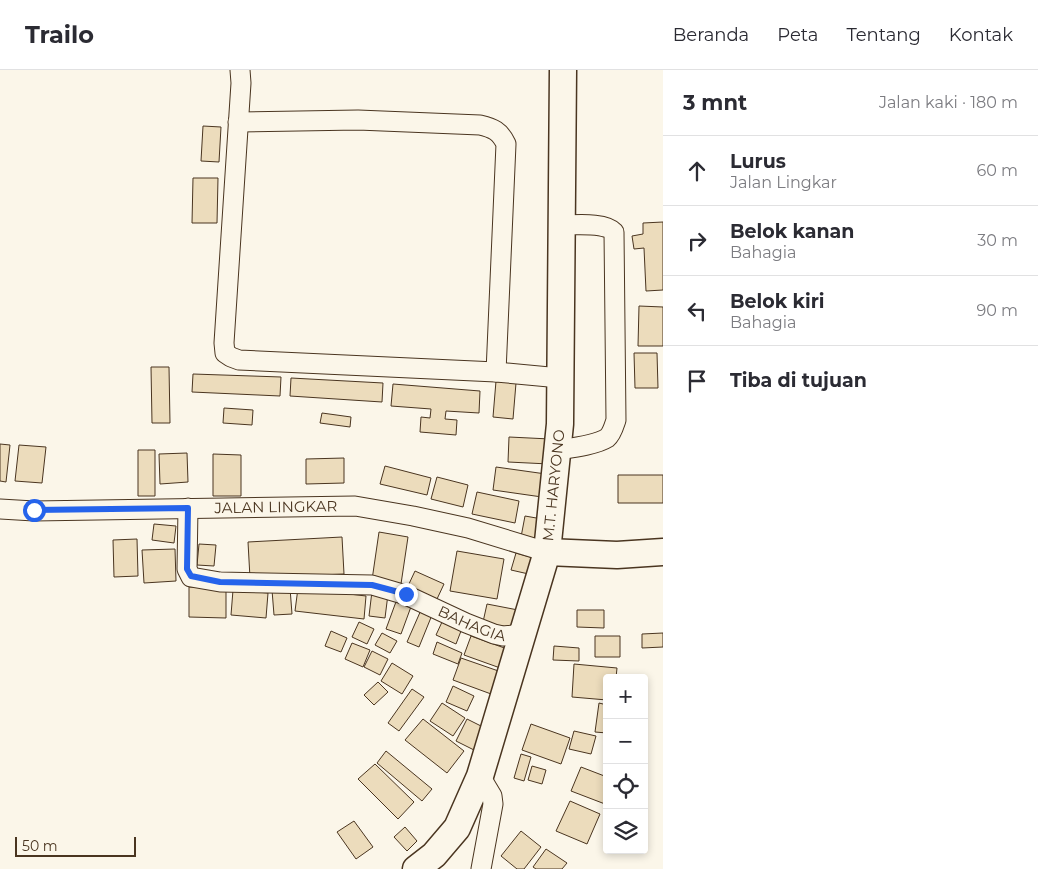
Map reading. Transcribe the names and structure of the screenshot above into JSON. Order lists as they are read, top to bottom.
{
  "streets": {
    "highway": ["M.T. HARYONO"],
    "street": ["JALAN LINGKAR", "BAHAGIA"]
  },
  "crossings": [
    ["M.T. HARYONO", "JALAN LINGKAR"],
    ["M.T. HARYONO", "BAHAGIA"],
    ["JALAN LINGKAR", "BAHAGIA"]
  ],
  "scale_bar": "50 m",
  "page": {
    "header": "Trailo",
    "nav": [
      "Beranda",
      "Peta",
      "Tentang",
      "Kontak"
    ],
    "heading": ["3 mnt", "Jalan kaki · 180 m"],
    "list": [
      ["Lurus", "Jalan Lingkar", "60 m"],
      ["Belok kanan", "Bahagia", "30 m"],
      ["Belok kiri", "Bahagia", "90 m"],
      "Tiba di tujuan"
    ],
    "map_buttons": ["+", "−"],
    "scale": "50 m"
  }
}
